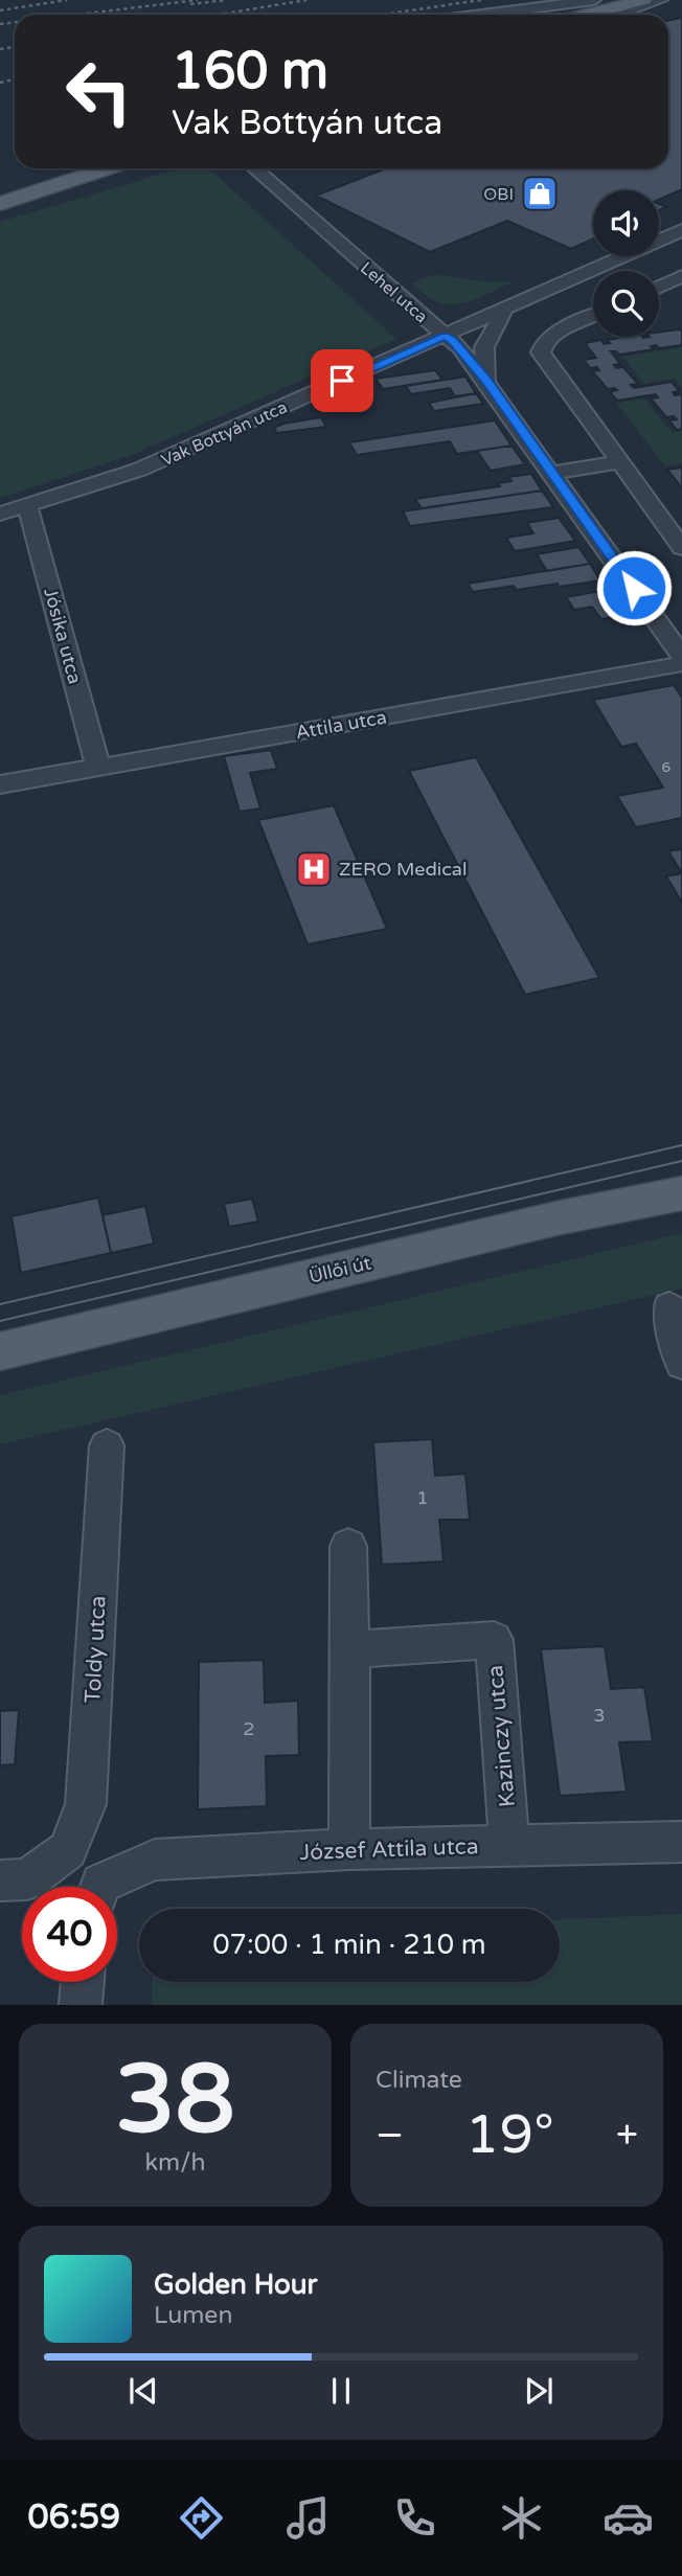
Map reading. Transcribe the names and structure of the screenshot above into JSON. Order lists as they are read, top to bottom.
{
  "streets": {
    "main road": ["Üllői út"],
    "street": [
      "Lehel utca",
      "Vak Bottyán utca",
      "Jósika utca",
      "Attila utca",
      "Toldy utca",
      "Kazinczy utca",
      "József Attila utca"
    ]
  },
  "crossings": [
    ["Lehel utca", "Vak Bottyán utca"],
    ["Vak Bottyán utca", "Jósika utca"],
    ["Jósika utca", "Attila utca"],
    ["Kazinczy utca", "József Attila utca"]
  ],
  "places": {
    "shop": ["OBI"],
    "hospital": ["ZERO Medical"]
  },
  "house_numbers": [
    "6",
    "1",
    "3",
    "2"
  ],
  "page": {
    "turn": ["160 m", "Vak Bottyán utca"],
    "limit": "40",
    "trip": "07:00 · 1 min · 210 m",
    "tile": [
      ["38", "km/h"],
      "Climate"
    ],
    "heat": ["−", "19°", "+"],
    "song": ["Golden Hour", "Lumen"],
    "tabs": "06:59"
  }
}
